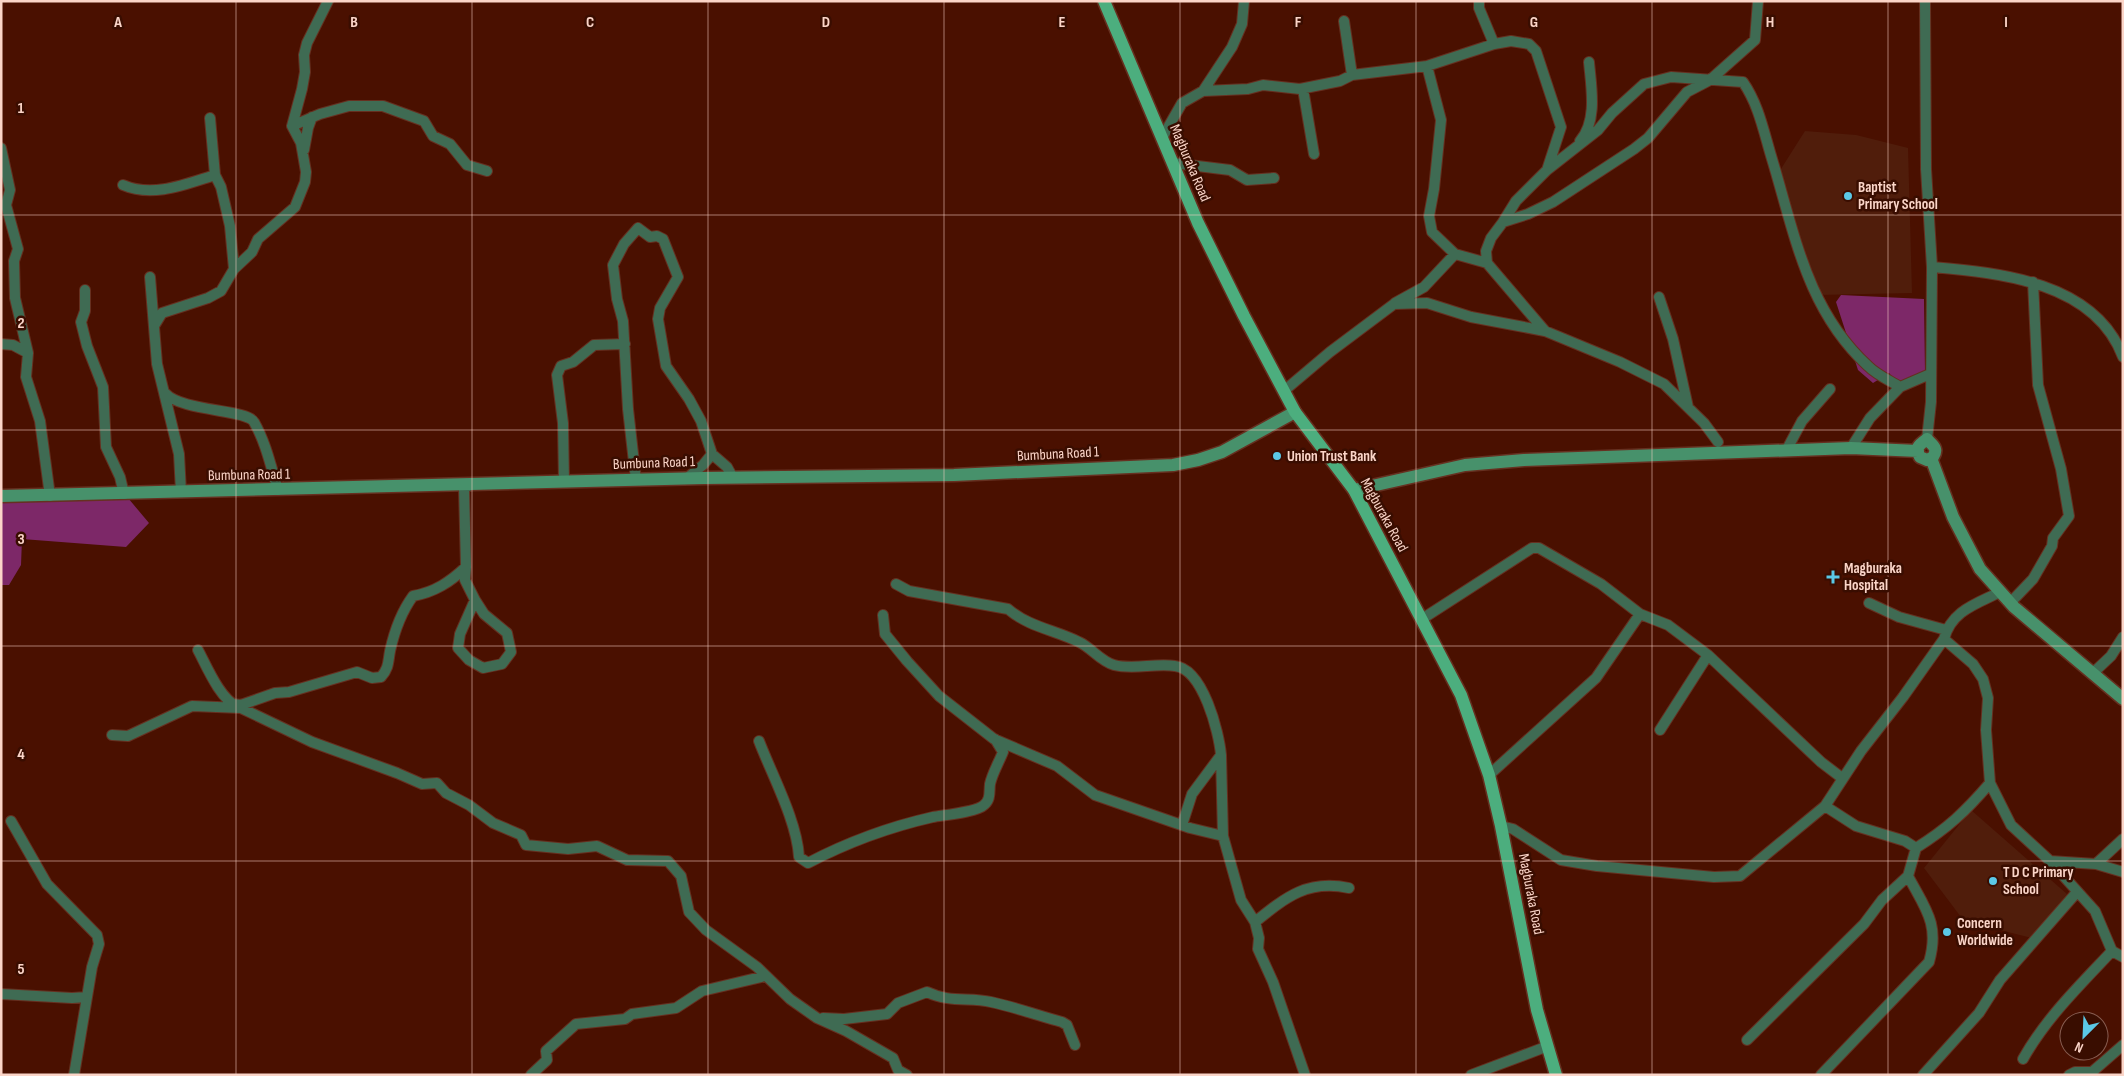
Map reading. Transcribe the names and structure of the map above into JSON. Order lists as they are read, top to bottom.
{
  "streets": {
    "main road": ["Magburaka Road", "Bumbuna Road 1"]
  },
  "crossings": [
    ["Magburaka Road", "Bumbuna Road 1"]
  ],
  "places": {
    "other": [
      "Baptist Primary School",
      "Union Trust Bank",
      "T D C Primary School",
      "Concern Worldwide"
    ],
    "health": ["Magburaka Hospital"]
  },
  "north": "bottom left",
  "grid": {
    "columns": [
      "A",
      "B",
      "C",
      "D",
      "E",
      "F",
      "G",
      "H",
      "I"
    ],
    "rows": [
      "1",
      "2",
      "3",
      "4",
      "5"
    ]
  }
}
